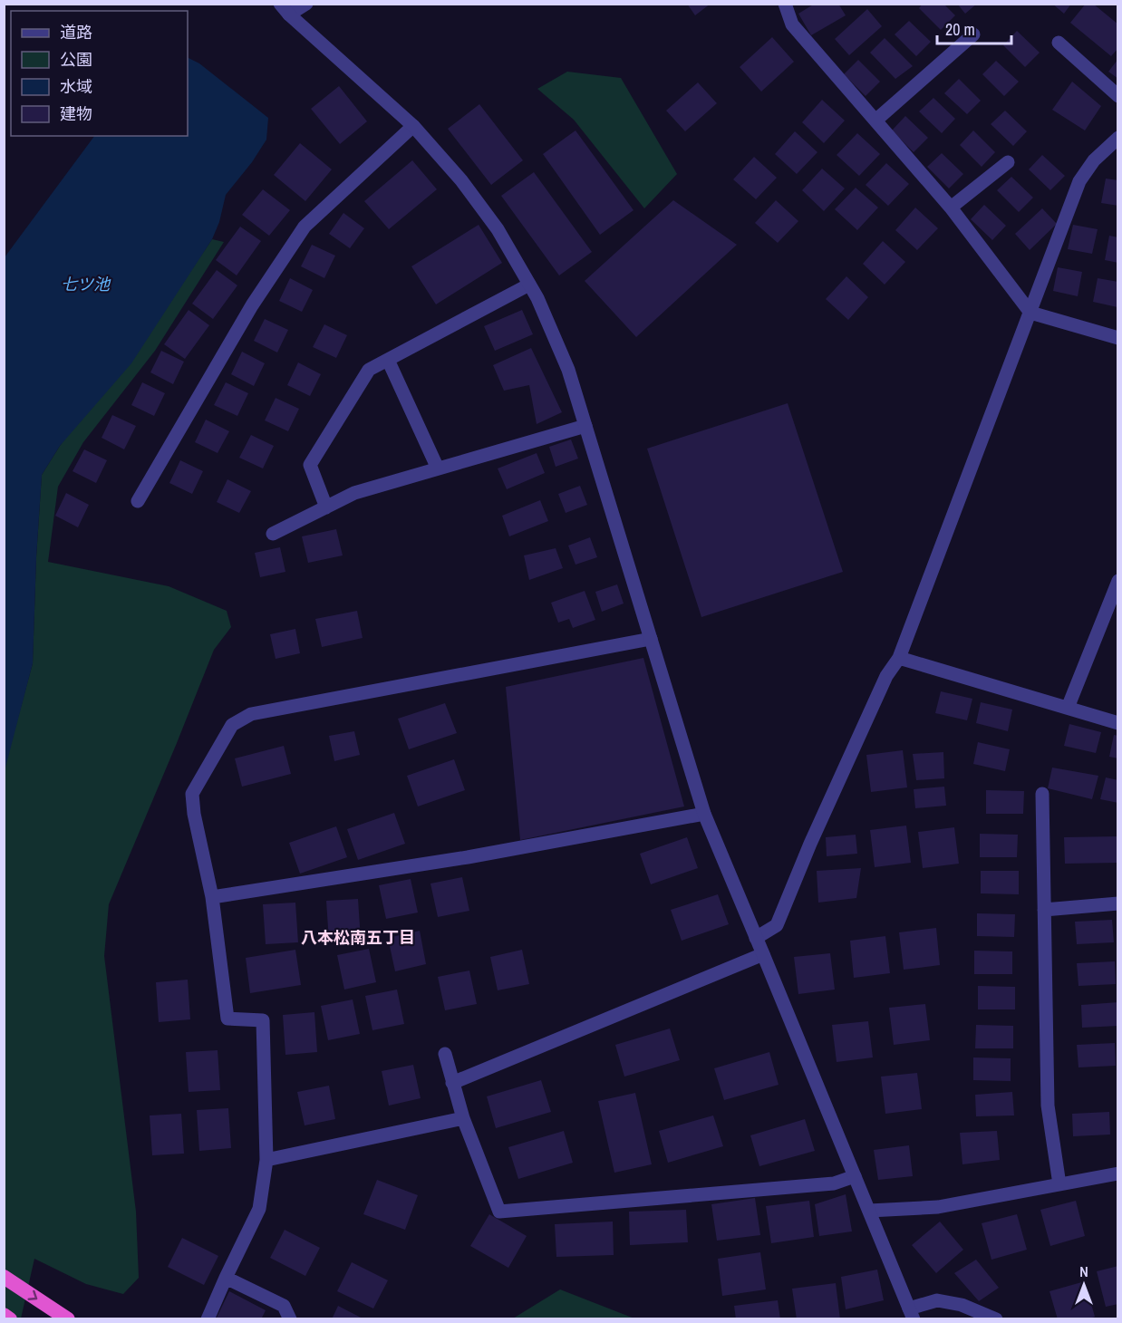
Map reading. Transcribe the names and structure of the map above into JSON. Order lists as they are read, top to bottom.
{
  "districts": ["八本松南五丁目"],
  "water": ["七ツ池"],
  "legend": [
    "道路",
    "公園",
    "水域",
    "建物"
  ],
  "scale_bar": "20 m",
  "north": "top"
}
